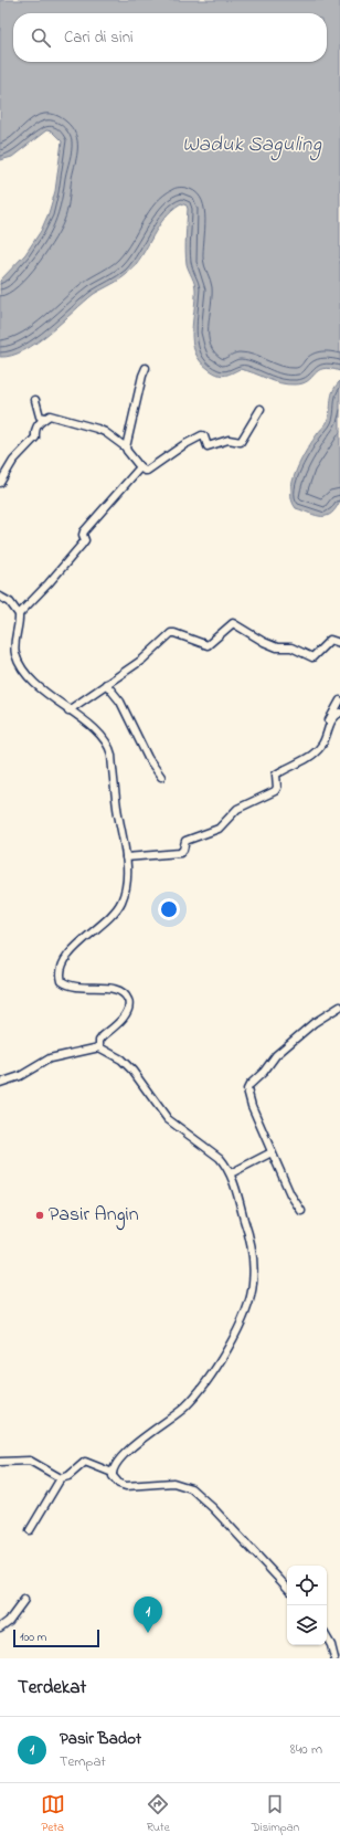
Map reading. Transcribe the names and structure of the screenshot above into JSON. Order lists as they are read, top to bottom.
{
  "water": ["Waduk Saguling"],
  "places": ["Pasir Angin"],
  "scale_bar": "100 m",
  "page": {
    "search": "Cari di sini",
    "pins": "1",
    "scale": "100 m",
    "heading": "Terdekat",
    "list": [
      {
        "mark": "1",
        "name": "Pasir Badot",
        "note": "Tempat",
        "value": "840 m"
      }
    ],
    "nav": ["Peta", "Rute", "Disimpan"]
  }
}
